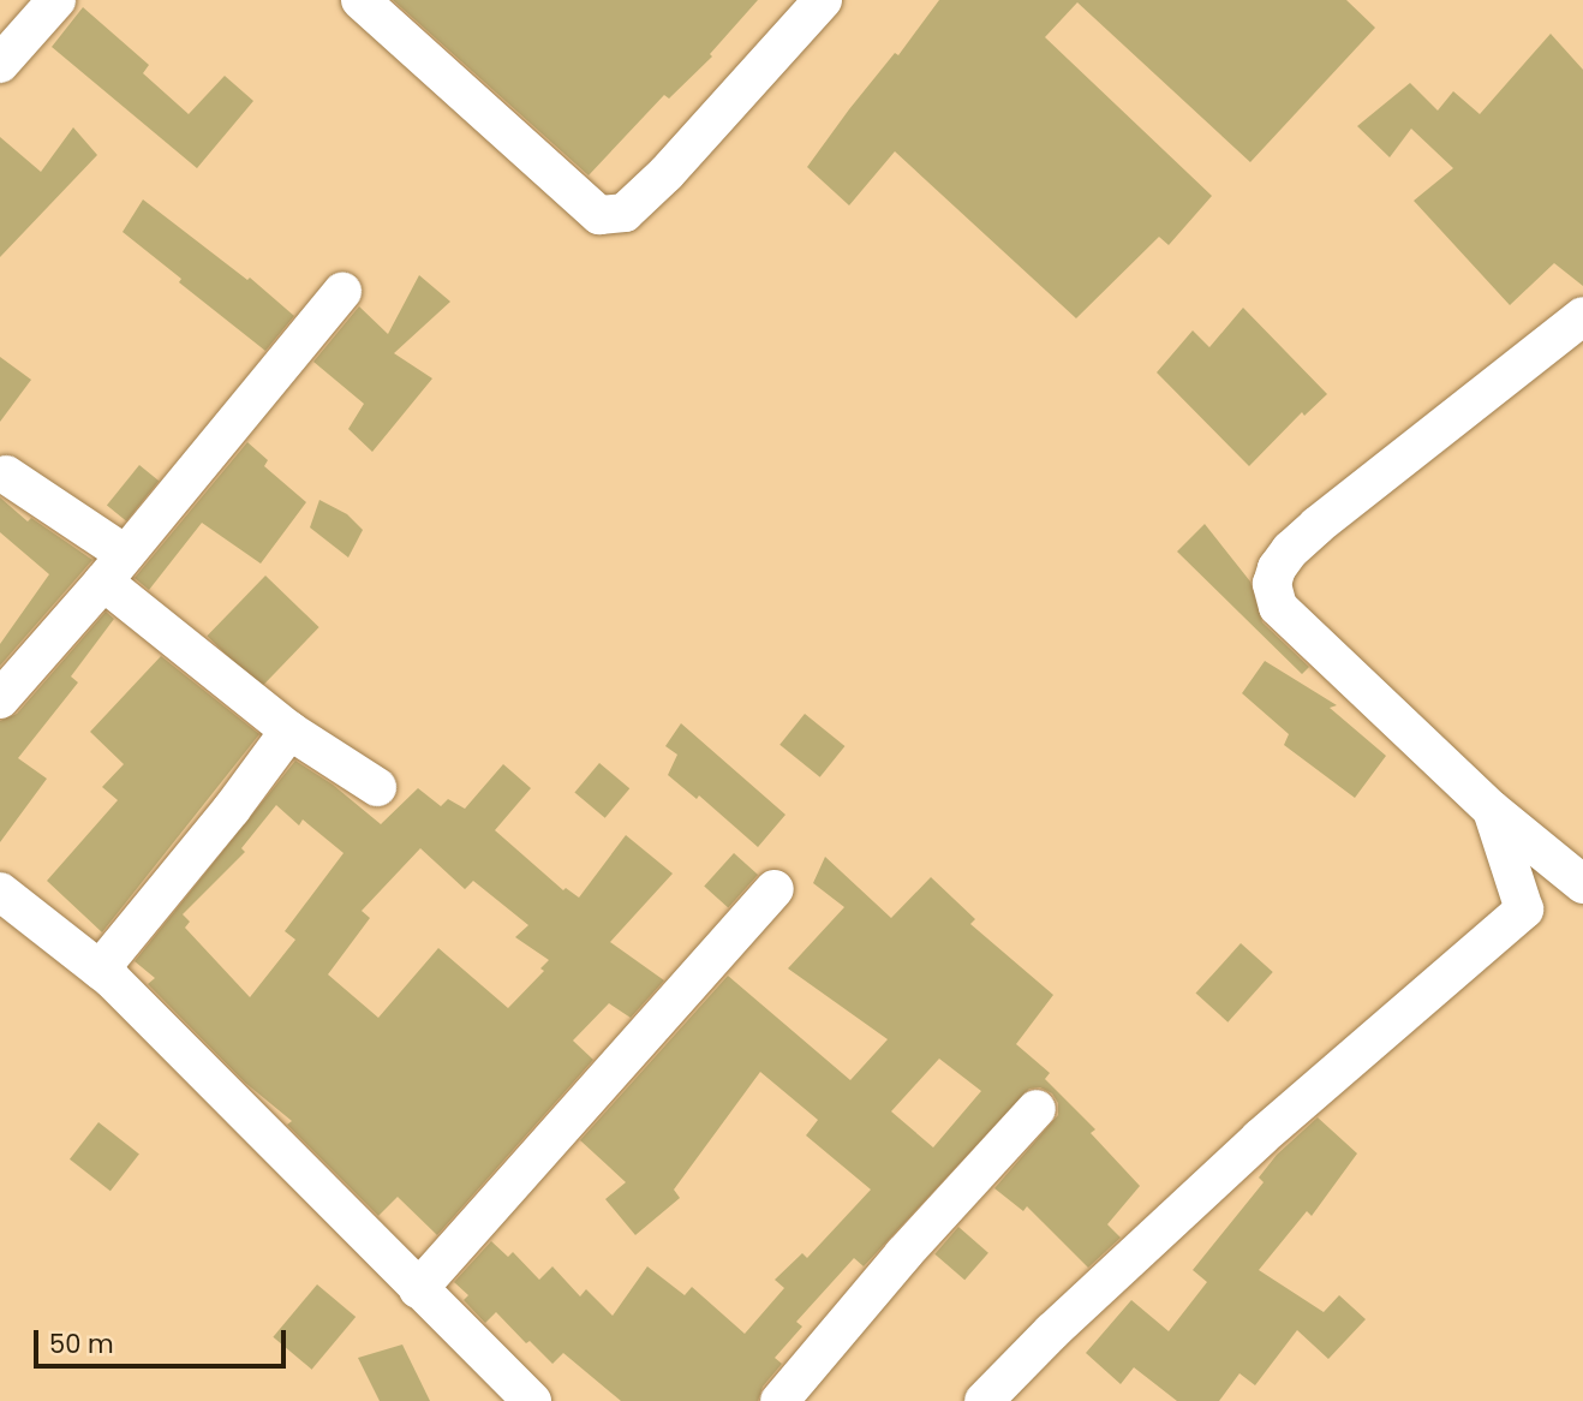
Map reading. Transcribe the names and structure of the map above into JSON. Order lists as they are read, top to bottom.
{
  "scale_bar": "50 m"
}
